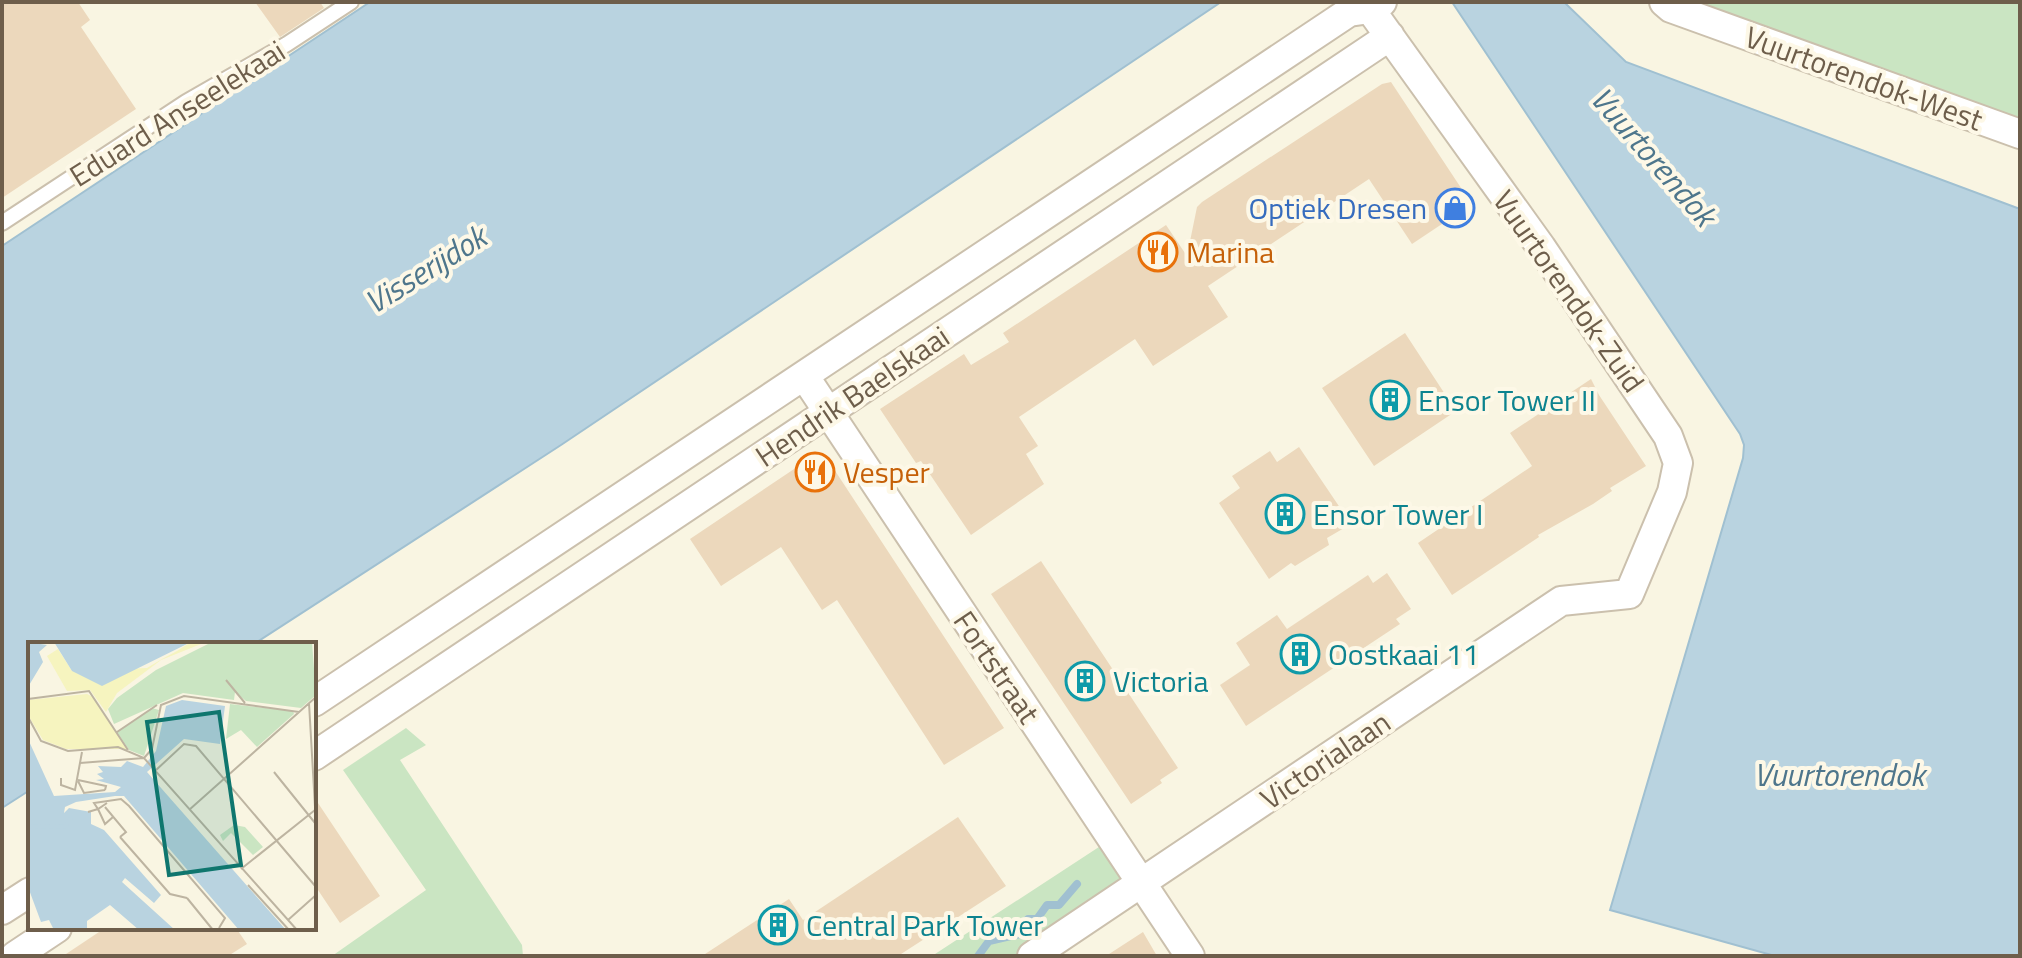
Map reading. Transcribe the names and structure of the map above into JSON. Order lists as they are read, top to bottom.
{
  "streets": {
    "street": [
      "Vuurtorendok-West",
      "Vuurtorendok-Zuid",
      "Hendrik Baelskaai",
      "Fortstraat",
      "Victorialaan"
    ],
    "lane": ["Eduard Anseelekaai"]
  },
  "crossings": [
    ["Vuurtorendok-Zuid", "Hendrik Baelskaai"],
    ["Vuurtorendok-Zuid", "Victorialaan"],
    ["Hendrik Baelskaai", "Fortstraat"],
    ["Fortstraat", "Victorialaan"]
  ],
  "water": ["Vuurtorendok", "Visserijdok"],
  "places": {
    "shop": ["Optiek Dresen"],
    "restaurant": ["Marina", "Vesper"],
    "building": [
      "Ensor Tower II",
      "Ensor Tower I",
      "Oostkaai 11",
      "Victoria",
      "Central Park Tower"
    ]
  }
}
